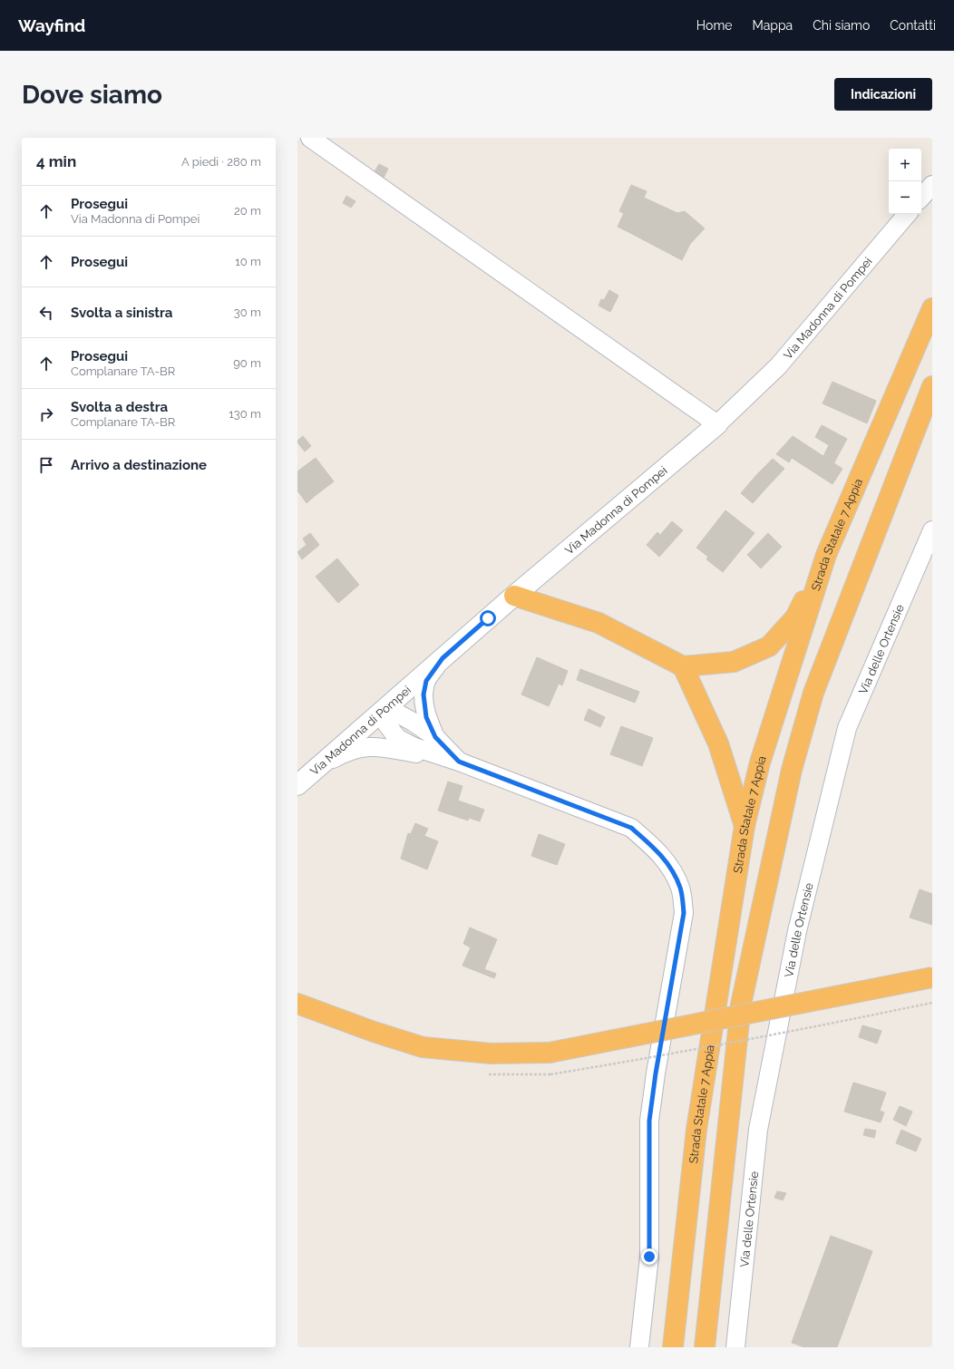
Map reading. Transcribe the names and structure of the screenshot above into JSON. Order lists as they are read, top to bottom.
{
  "streets": {
    "highway": ["Strada Statale 7 Appia"],
    "street": ["Via Madonna di Pompei", "Via delle Ortensie"]
  },
  "page": {
    "header": "Wayfind",
    "nav": [
      "Home",
      "Mappa",
      "Chi siamo",
      "Contatti"
    ],
    "buttons": "Indicazioni",
    "title": "Dove siamo",
    "heading": ["4 min", "A piedi · 280 m"],
    "map_buttons": ["+", "−"],
    "list": [
      ["Prosegui", "Via Madonna di Pompei", "20 m"],
      ["Prosegui", "10 m"],
      ["Svolta a sinistra", "30 m"],
      ["Prosegui", "Complanare TA-BR", "90 m"],
      ["Svolta a destra", "Complanare TA-BR", "130 m"],
      "Arrivo a destinazione"
    ]
  }
}
